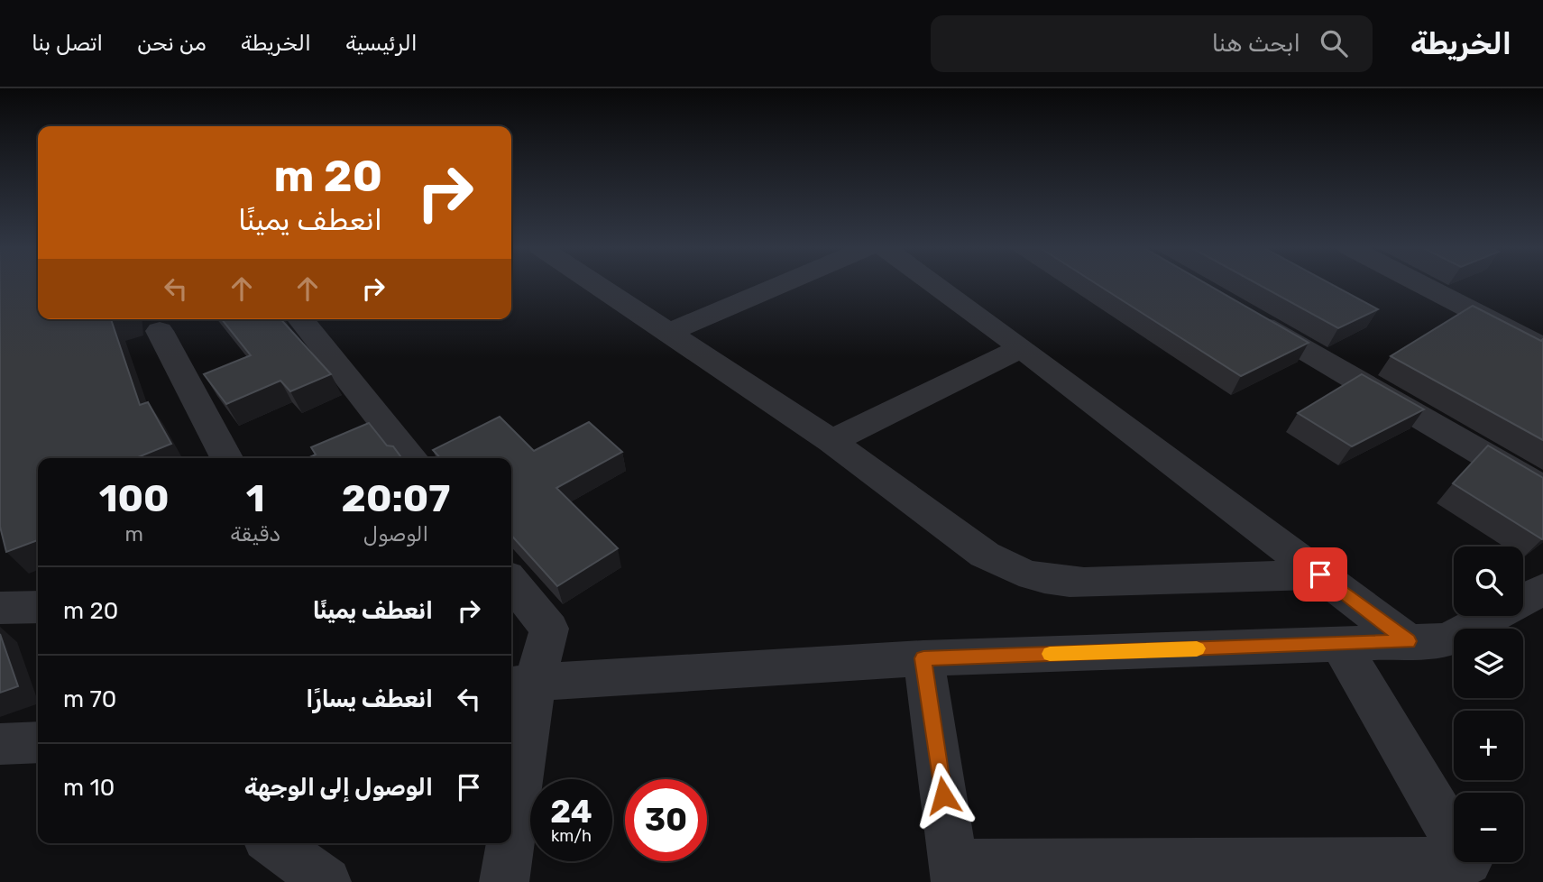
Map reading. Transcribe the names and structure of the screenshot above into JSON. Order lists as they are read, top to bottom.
{
  "page": {
    "header": "الخريطة",
    "search": "ابحث هنا",
    "nav": [
      "الرئيسية",
      "الخريطة",
      "من نحن",
      "اتصل بنا"
    ],
    "turn": ["20 m", "انعطف يمينًا"],
    "eta": [
      "20:07",
      "الوصول",
      "1",
      "دقيقة",
      "100",
      "m"
    ],
    "map_buttons": ["+", "−"],
    "list": [
      {
        "name": "انعطف يمينًا",
        "value": "20 m"
      },
      {
        "name": "انعطف يسارًا",
        "value": "70 m"
      },
      {
        "name": "الوصول إلى الوجهة",
        "value": "10 m"
      }
    ],
    "speed": "24 km/h",
    "limit": "30"
  }
}
